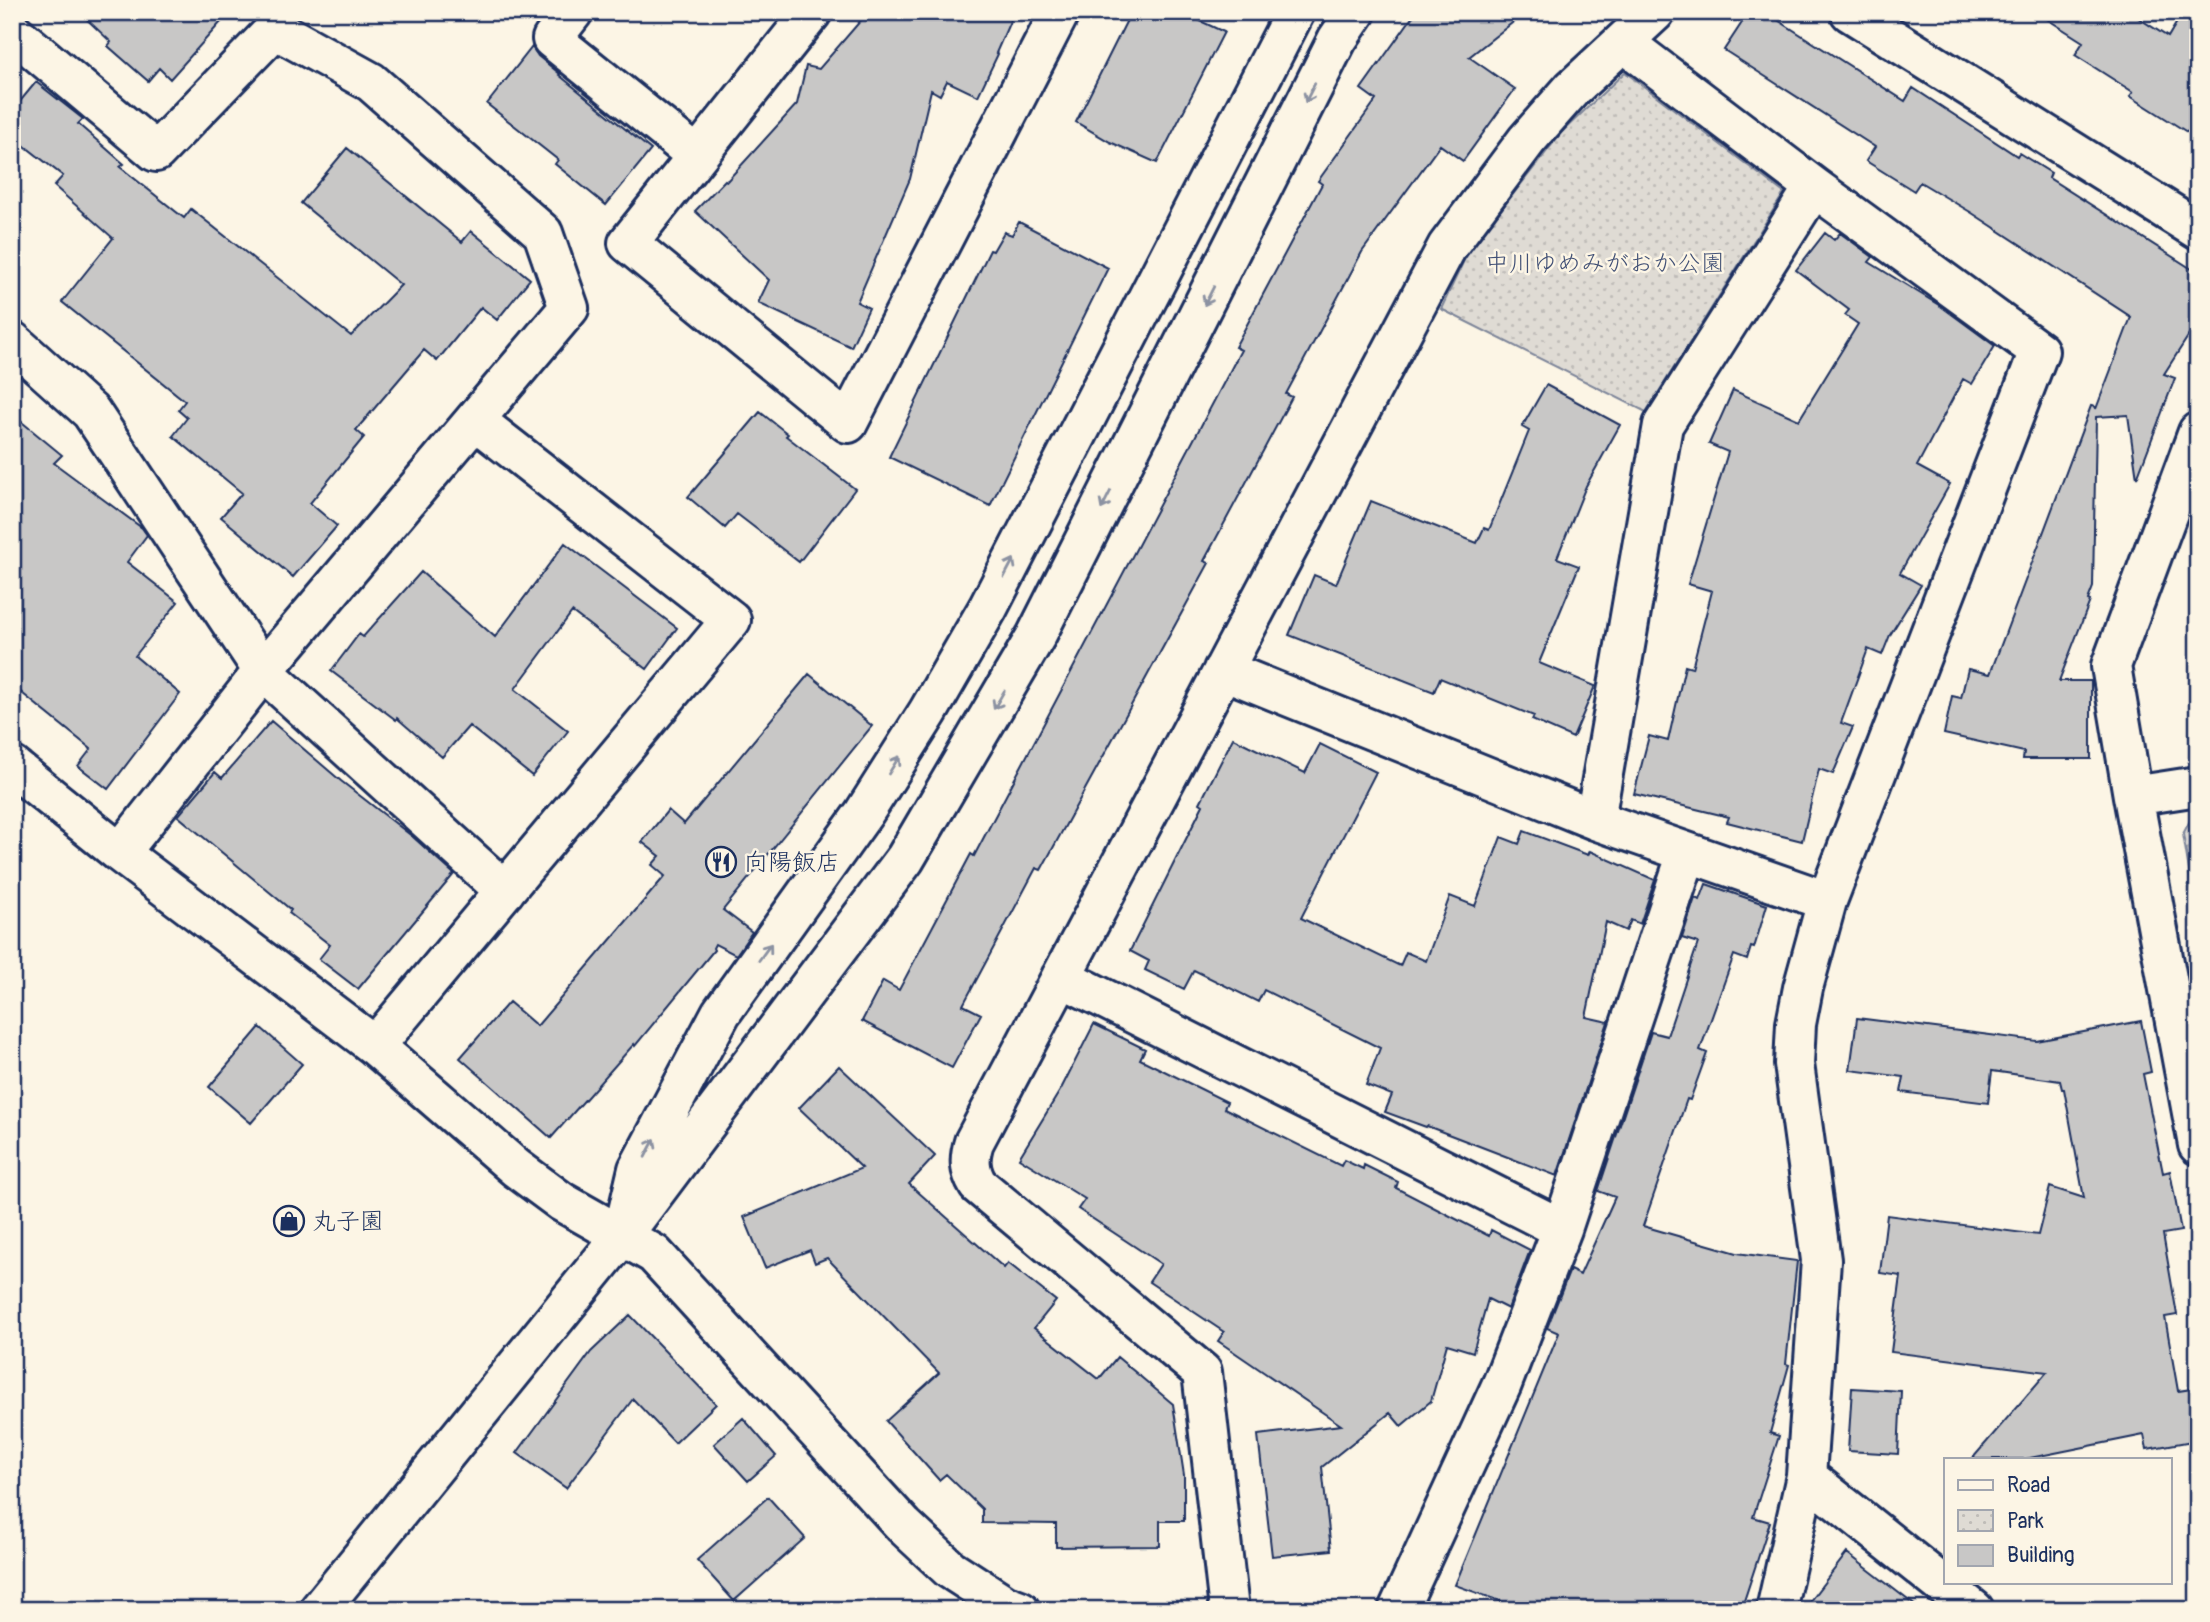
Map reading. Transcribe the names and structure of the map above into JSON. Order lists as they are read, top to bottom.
{
  "parks": ["中川ゆめみがおか公園"],
  "places": {
    "restaurant": ["向陽飯店"],
    "shop": ["丸子園"]
  },
  "legend": ["Road", "Park", "Building"]
}
